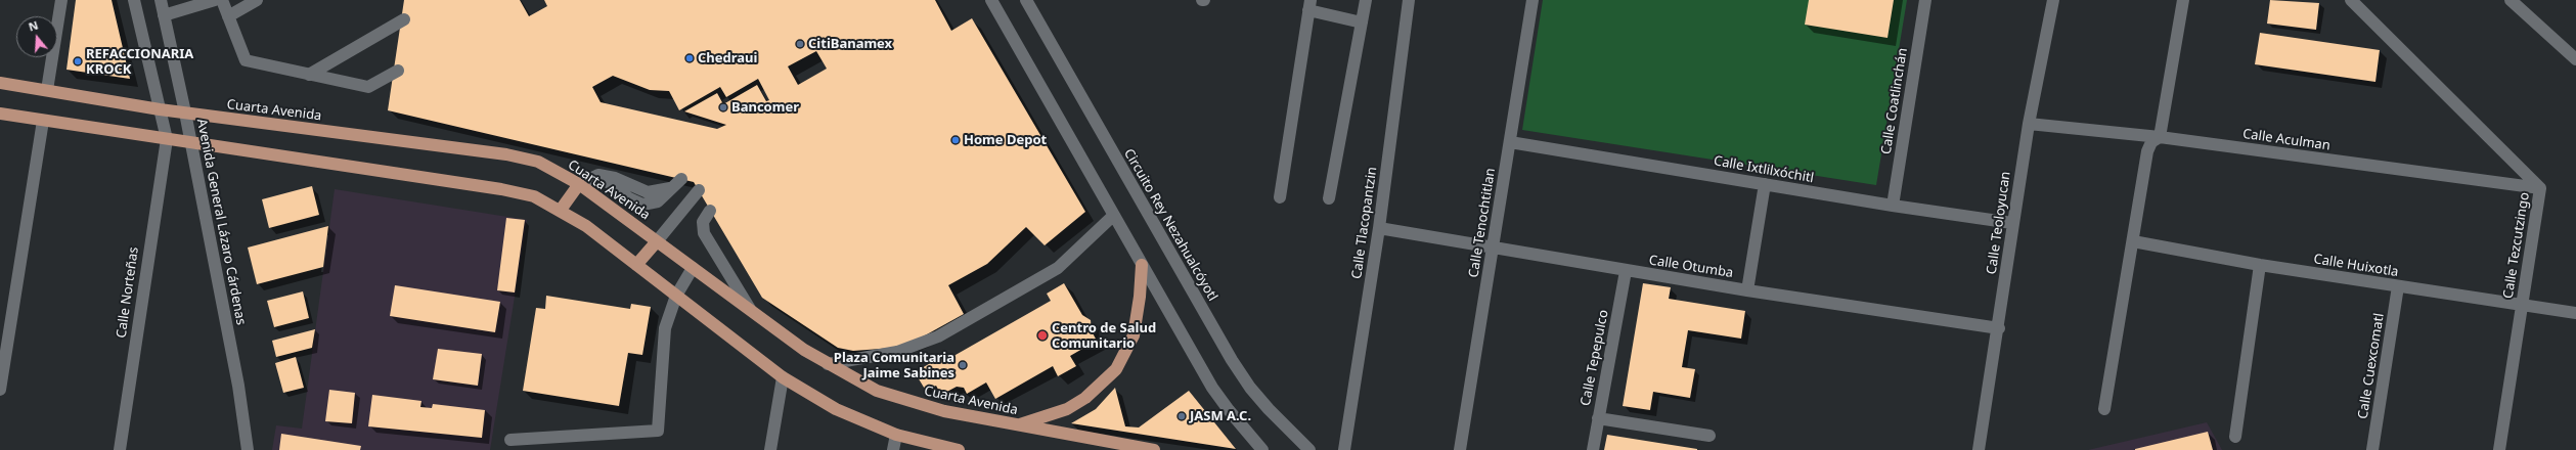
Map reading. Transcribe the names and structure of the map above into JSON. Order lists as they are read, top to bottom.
{
  "streets": {
    "main road": ["Cuarta Avenida"],
    "street": [
      "Calle Coatlinchán",
      "Calle Aculman",
      "Calle Ixtlilxóchitl",
      "Avenida General Lázaro Cárdenas",
      "Calle Tlacopantzin",
      "Calle Tenochtitlan",
      "Calle Teoloyucan",
      "Circuito Rey Nezahualcóyotl",
      "Calle Tezcutzingo",
      "Calle Huixotla",
      "Calle Otumba",
      "Calle Norteñas",
      "Calle Tepepulco",
      "Calle Cuexcomatl"
    ]
  },
  "crossings": [
    ["Calle Coatlinchán", "Calle Ixtlilxóchitl"],
    ["Cuarta Avenida", "Avenida General Lázaro Cárdenas"],
    ["Calle Aculman", "Calle Teoloyucan"],
    ["Calle Aculman", "Calle Tezcutzingo"],
    ["Calle Ixtlilxóchitl", "Calle Tenochtitlan"],
    ["Calle Ixtlilxóchitl", "Calle Teoloyucan"],
    ["Calle Tlacopantzin", "Calle Otumba"],
    ["Calle Tenochtitlan", "Calle Otumba"],
    ["Calle Teoloyucan", "Calle Otumba"],
    ["Calle Tezcutzingo", "Calle Huixotla"],
    ["Calle Huixotla", "Calle Cuexcomatl"],
    ["Calle Otumba", "Calle Tepepulco"]
  ],
  "places": [
    "CitiBanamex",
    "Chedraui",
    "REFACCIONARIA KROCK",
    "Bancomer",
    "Home Depot",
    "Centro de Salud Comunitario",
    "Plaza Comunitaria Jaime Sabines",
    "JASM A.C."
  ],
  "north": "top"
}
